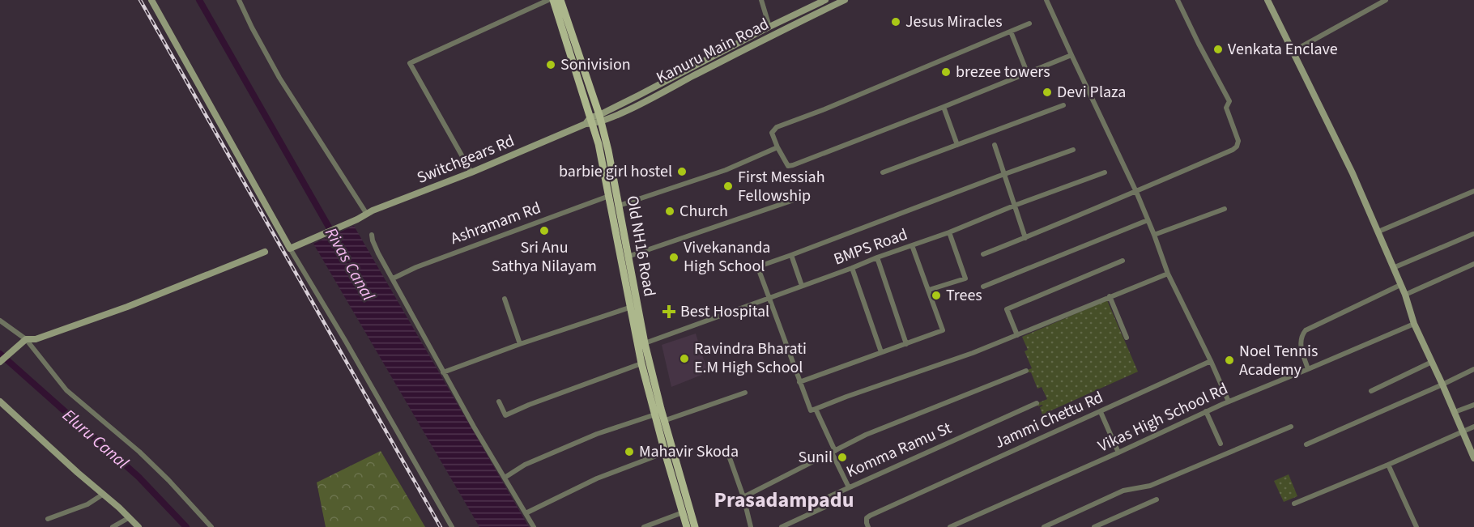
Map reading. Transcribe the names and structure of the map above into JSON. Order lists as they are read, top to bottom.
{
  "streets": {
    "main road": ["Old NH16 Road"],
    "street": [
      "Kanuru Main Road",
      "Switchgears Rd",
      "Ashramam Rd",
      "BMPS Road",
      "Vikas High School Rd",
      "Jammi Chettu Rd",
      "Komma Ramu St"
    ]
  },
  "crossings": [
    ["Kanuru Main Road", "Switchgears Rd"],
    ["Kanuru Main Road", "Old NH16 Road"],
    ["Switchgears Rd", "Old NH16 Road"],
    ["Ashramam Rd", "Old NH16 Road"],
    ["Old NH16 Road", "BMPS Road"]
  ],
  "districts": ["Prasadampadu"],
  "water": ["Rivas Canal", "Eluru Canal"],
  "places": {
    "other": [
      "Jesus Miracles",
      "Venkata Enclave",
      "Sonivision",
      "brezee towers",
      "Devi Plaza",
      "barbie girl hostel",
      "First Messiah Fellowship",
      "Church",
      "Sri Anu Sathya Nilayam",
      "Vivekananda High School",
      "Trees",
      "Ravindra Bharati E.M High School",
      "Noel Tennis Academy",
      "Mahavir Skoda",
      "Sunil"
    ],
    "health": ["Best Hospital"]
  }
}
